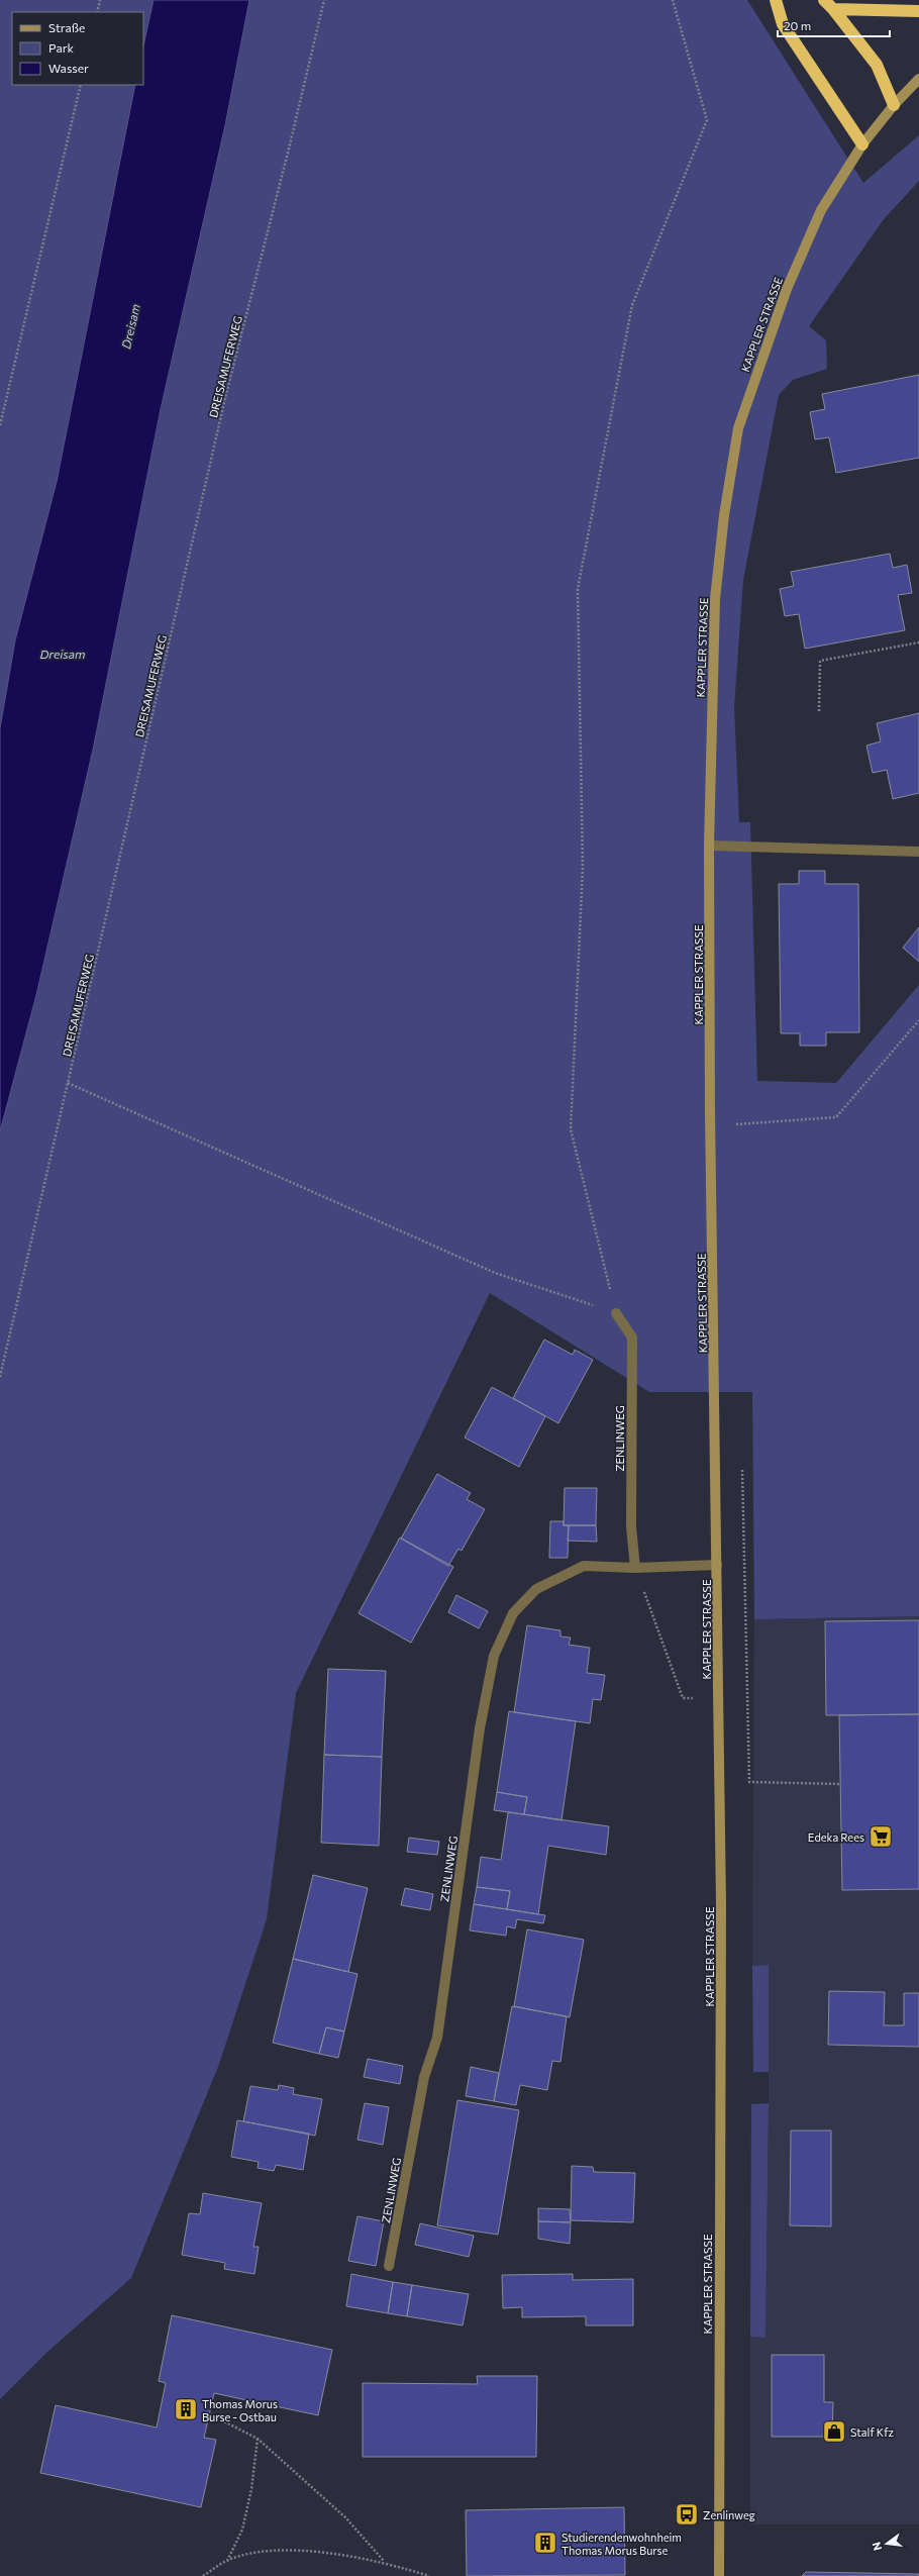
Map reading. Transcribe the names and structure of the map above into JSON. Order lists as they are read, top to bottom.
{
  "streets": {
    "street": ["KAPPLER STRASSE", "ZENLINWEG"],
    "path": ["DREISAMUFERWEG"]
  },
  "crossings": [
    ["KAPPLER STRASSE", "ZENLINWEG"]
  ],
  "water": ["Dreisam"],
  "places": {
    "supermarket": ["Edeka Rees"],
    "building": ["Thomas Morus Burse - Ostbau", "Studierendenwohnheim Thomas Morus Burse"],
    "shop": ["Stalf Kfz"],
    "bus stop": ["Zenlinweg"]
  },
  "legend": ["Straße", "Park", "Wasser"],
  "scale_bar": "20 m",
  "north": "left"
}
